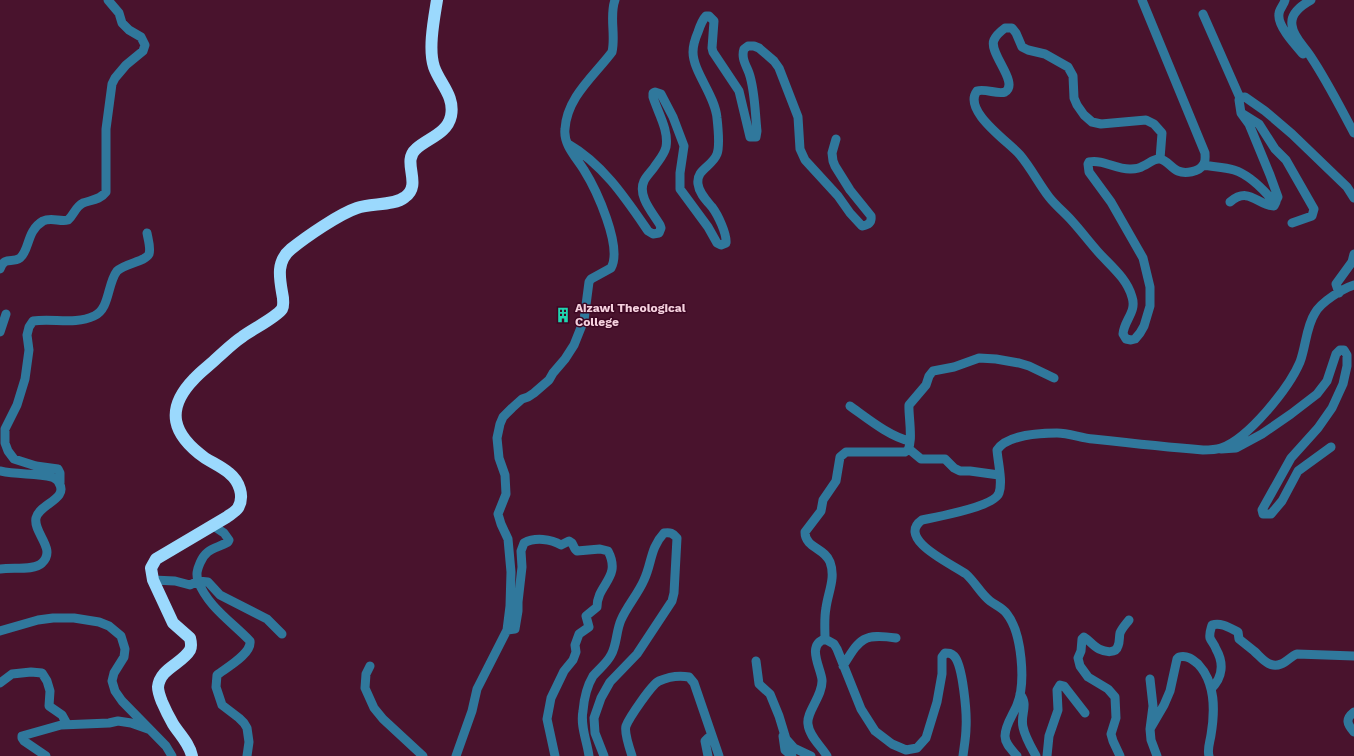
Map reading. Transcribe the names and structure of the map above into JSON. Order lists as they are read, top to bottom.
{
  "places": {
    "building": ["Aizawl Theological College"]
  }
}
